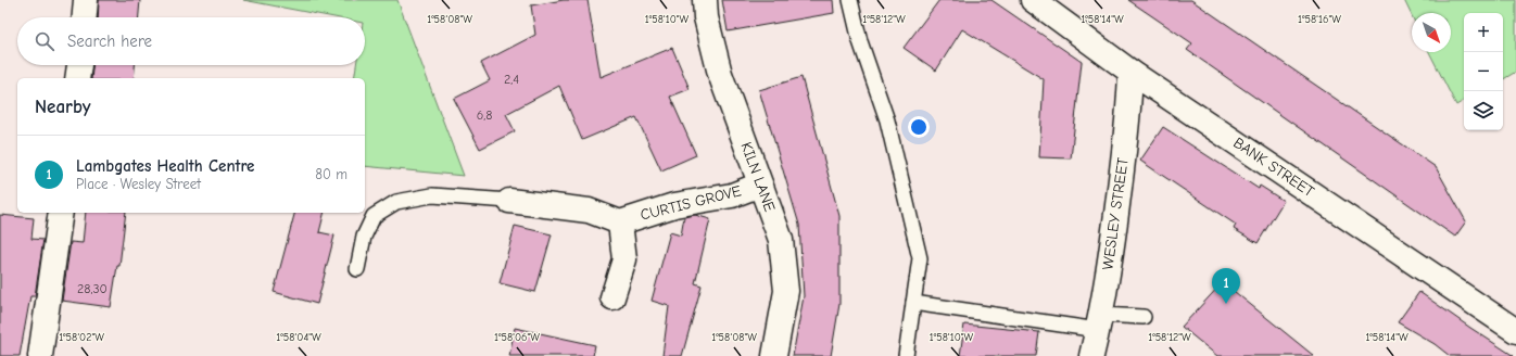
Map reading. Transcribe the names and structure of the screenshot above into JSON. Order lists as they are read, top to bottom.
{
  "streets": {
    "street": [
      "BANK STREET",
      "KILN LANE",
      "CURTIS GROVE",
      "WESLEY STREET"
    ]
  },
  "crossings": [
    ["BANK STREET", "WESLEY STREET"],
    ["KILN LANE", "CURTIS GROVE"]
  ],
  "house_numbers": ["2,4", "6,8", "28,30"],
  "north": "bottom right",
  "page": {
    "map_buttons": ["+", "−"],
    "search": "Search here",
    "heading": "Nearby",
    "list": [
      {
        "mark": "1",
        "name": "Lambgates Health Centre",
        "note": "Place · Wesley Street",
        "value": "80 m"
      }
    ],
    "pins": "1"
  },
  "coordinates": [
    "1°58'08\"W",
    "1°58'10\"W",
    "1°58'12\"W",
    "1°58'14\"W",
    "1°58'16\"W",
    "1°58'02\"W",
    "1°58'04\"W",
    "1°58'06\"W"
  ]
}
